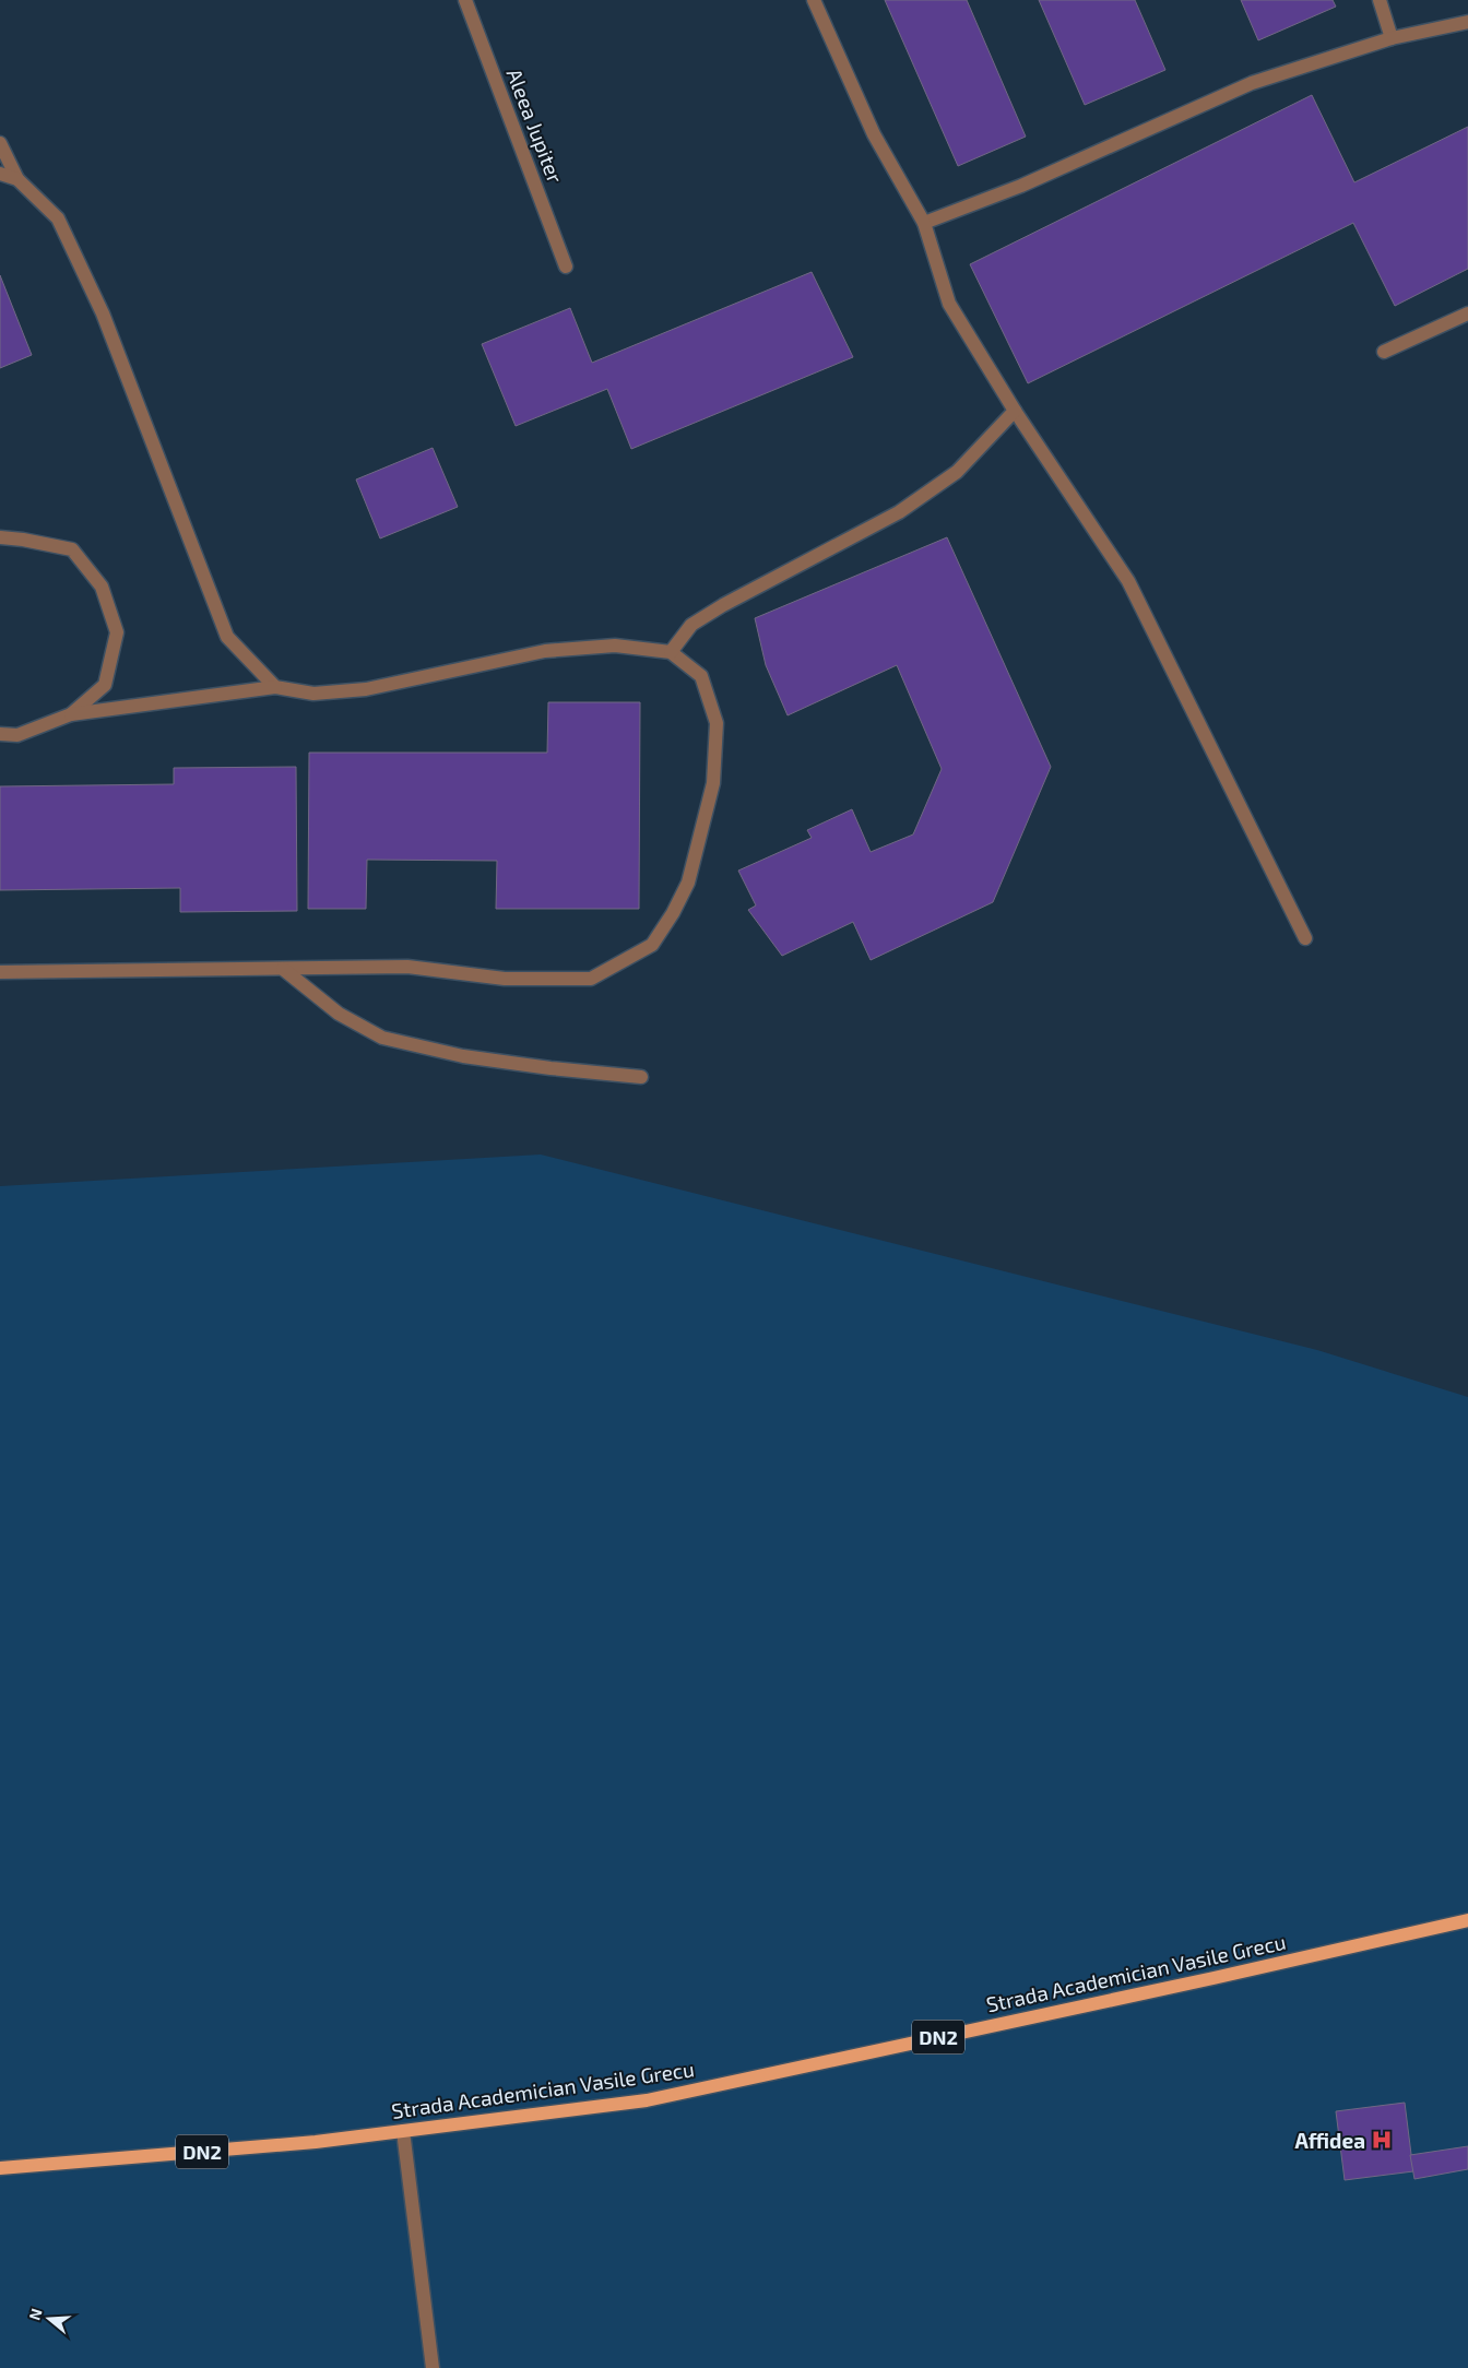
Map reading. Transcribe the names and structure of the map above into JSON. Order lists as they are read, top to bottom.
{
  "streets": {
    "main road": ["Strada Academician Vasile Grecu", "DN2"],
    "street": ["Aleea Jupiter"]
  },
  "places": {
    "hospital": ["Affidea"]
  },
  "north": "left"
}
